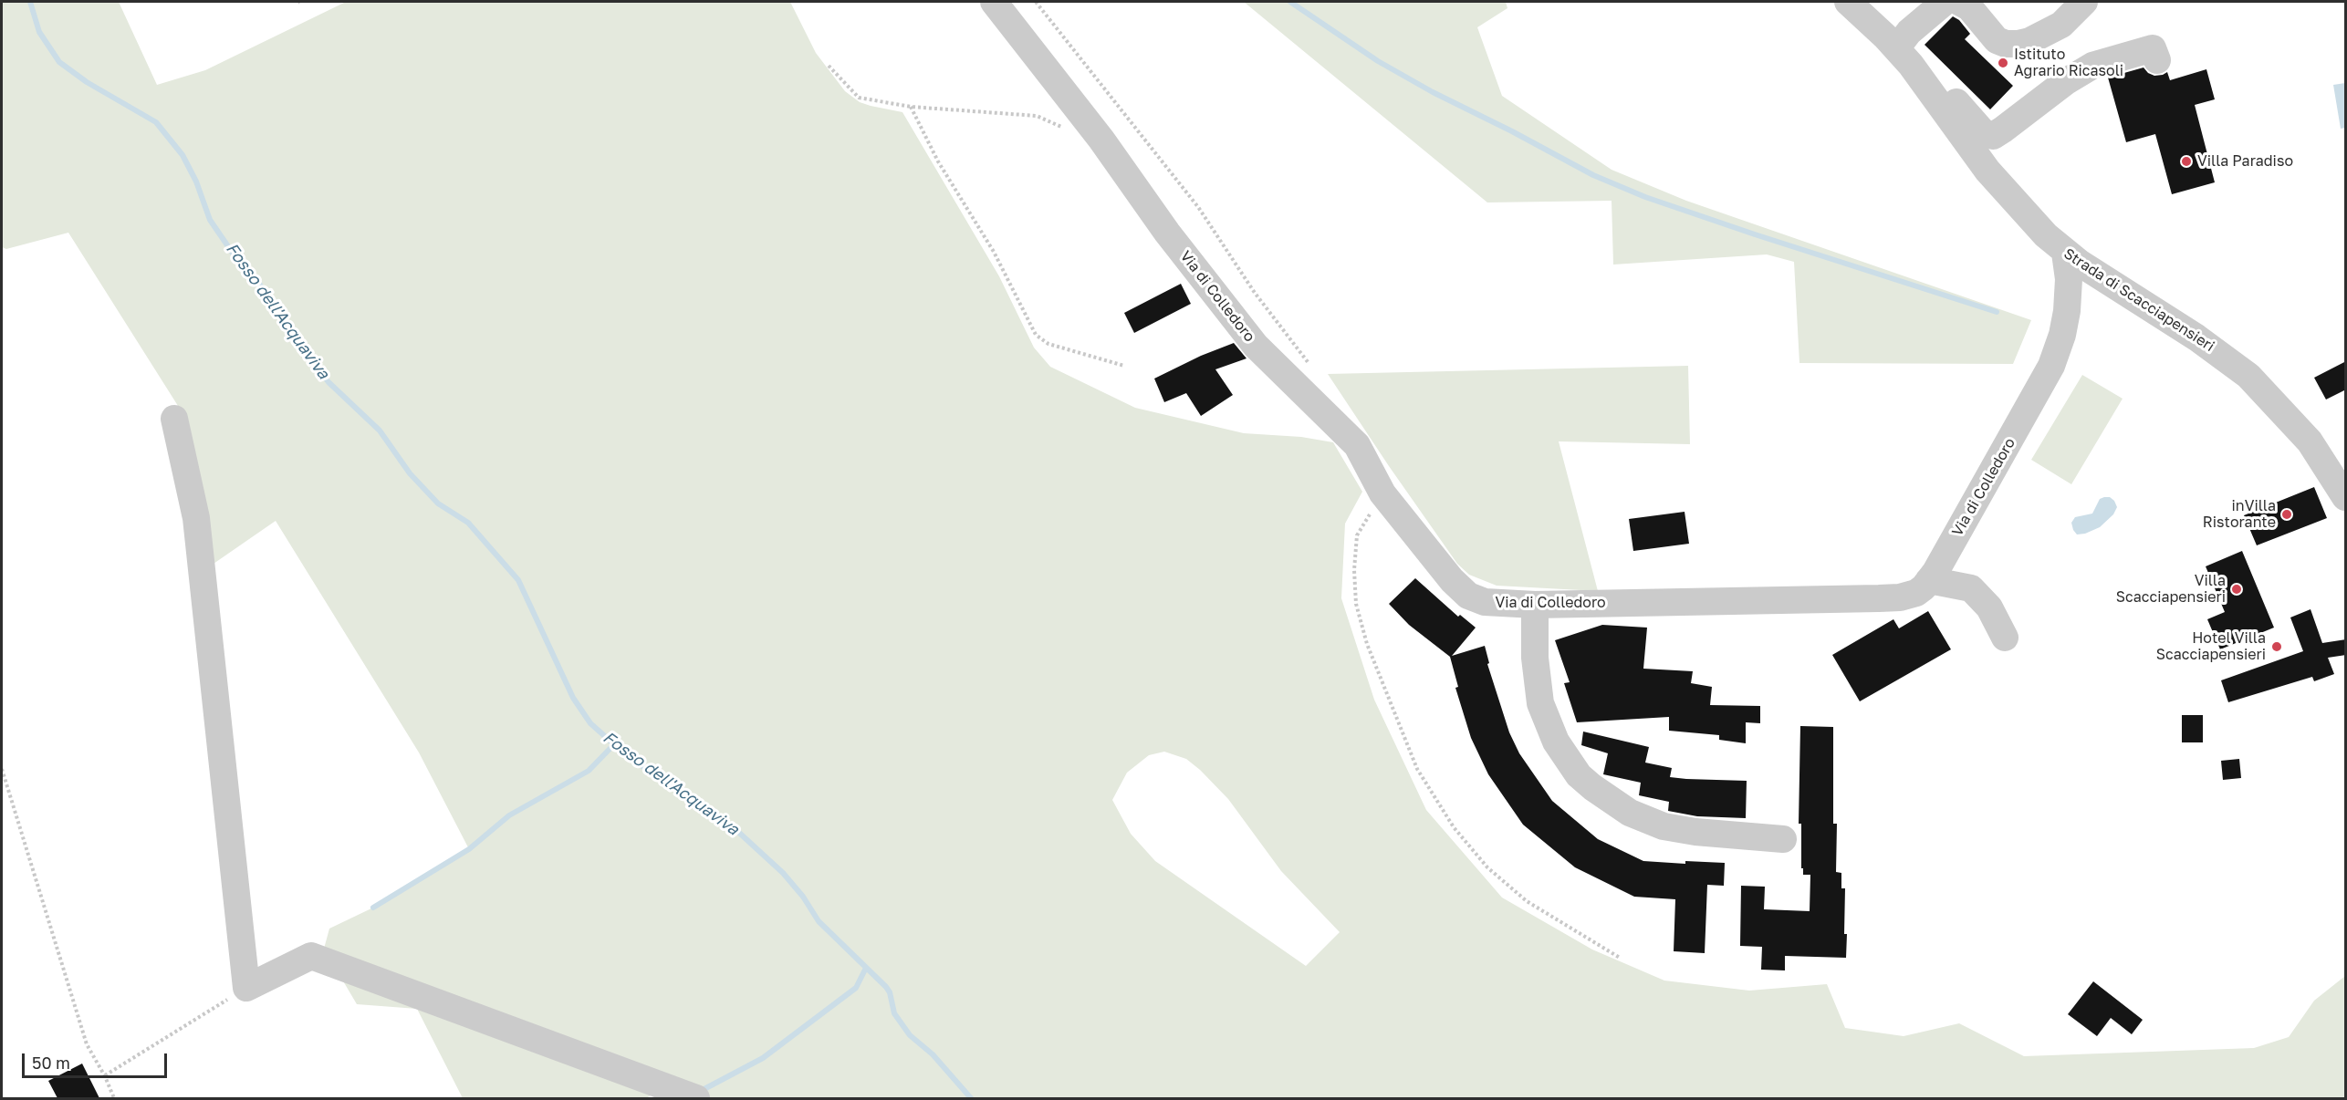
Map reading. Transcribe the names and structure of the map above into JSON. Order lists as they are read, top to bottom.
{
  "streets": {
    "street": ["Via di Colledoro", "Strada di Scacciapensieri"]
  },
  "crossings": [
    ["Via di Colledoro", "Strada di Scacciapensieri"]
  ],
  "water": ["Fosso dell'Acquaviva"],
  "places": [
    "Istituto Agrario Ricasoli",
    "Villa Paradiso",
    "inVilla Ristorante",
    "Villa Scacciapensieri",
    "Hotel Villa Scacciapensieri"
  ],
  "scale_bar": "50 m"
}
